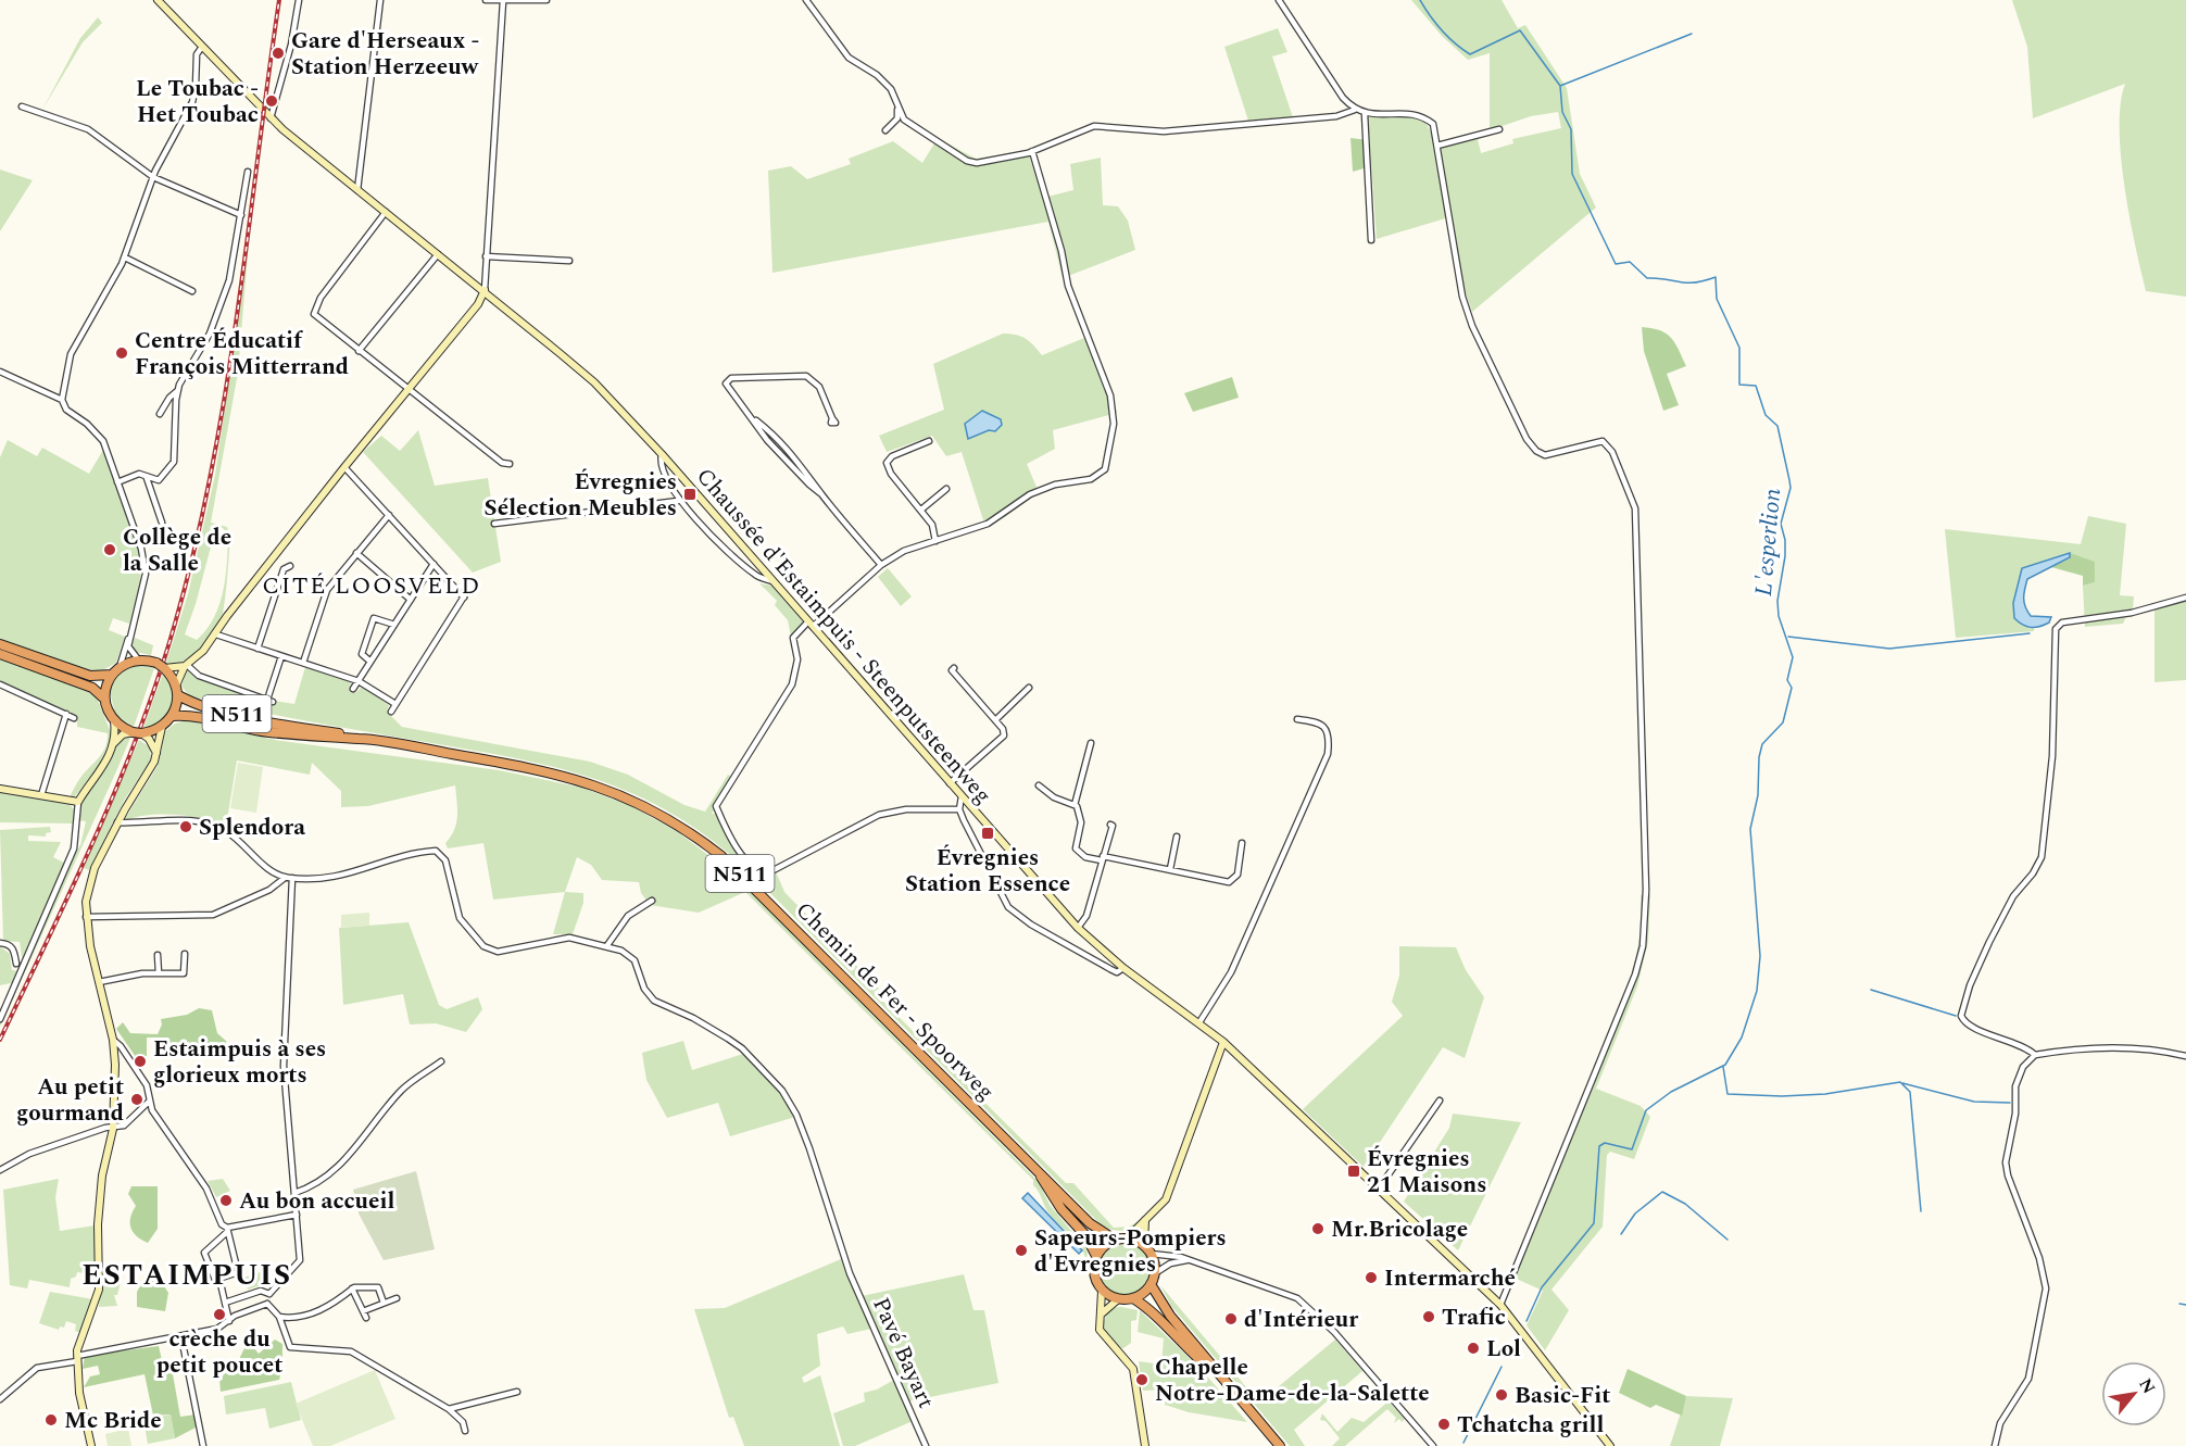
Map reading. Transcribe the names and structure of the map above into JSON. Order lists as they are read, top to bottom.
{
  "streets": {
    "highway": ["N511", "Chemin de Fer - Spoorweg"],
    "main road": ["Chaussée d'Estaimpuis - Steenputsteenweg"],
    "street": ["Pavé Bayart"]
  },
  "crossings": [
    ["N511", "Chemin de Fer - Spoorweg"]
  ],
  "districts": ["CITÉ LOOSVELD", "ESTAIMPUIS"],
  "water": ["L'esperlion"],
  "places": {
    "other": [
      "Gare d'Herseaux - Station Herzeeuw",
      "Le Toubac - Het Toubac",
      "Centre Éducatif François Mitterrand",
      "Collège de la Salle",
      "Splendora",
      "Estaimpuis à ses glorieux morts",
      "Au petit gourmand",
      "Au bon accueil",
      "Mr.Bricolage",
      "Sapeurs-Pompiers d'Evregnies",
      "Intermarché",
      "crèche du petit poucet",
      "Trafic",
      "d'Intérieur",
      "Lol",
      "Chapelle Notre-Dame-de-la-Salette",
      "Basic-Fit",
      "Mc Bride",
      "Tchatcha grill"
    ],
    "transit": ["Évregnies Sélection Meubles", "Évregnies Station Essence", "Évregnies 21 Maisons"]
  },
  "north": "top right"
}
